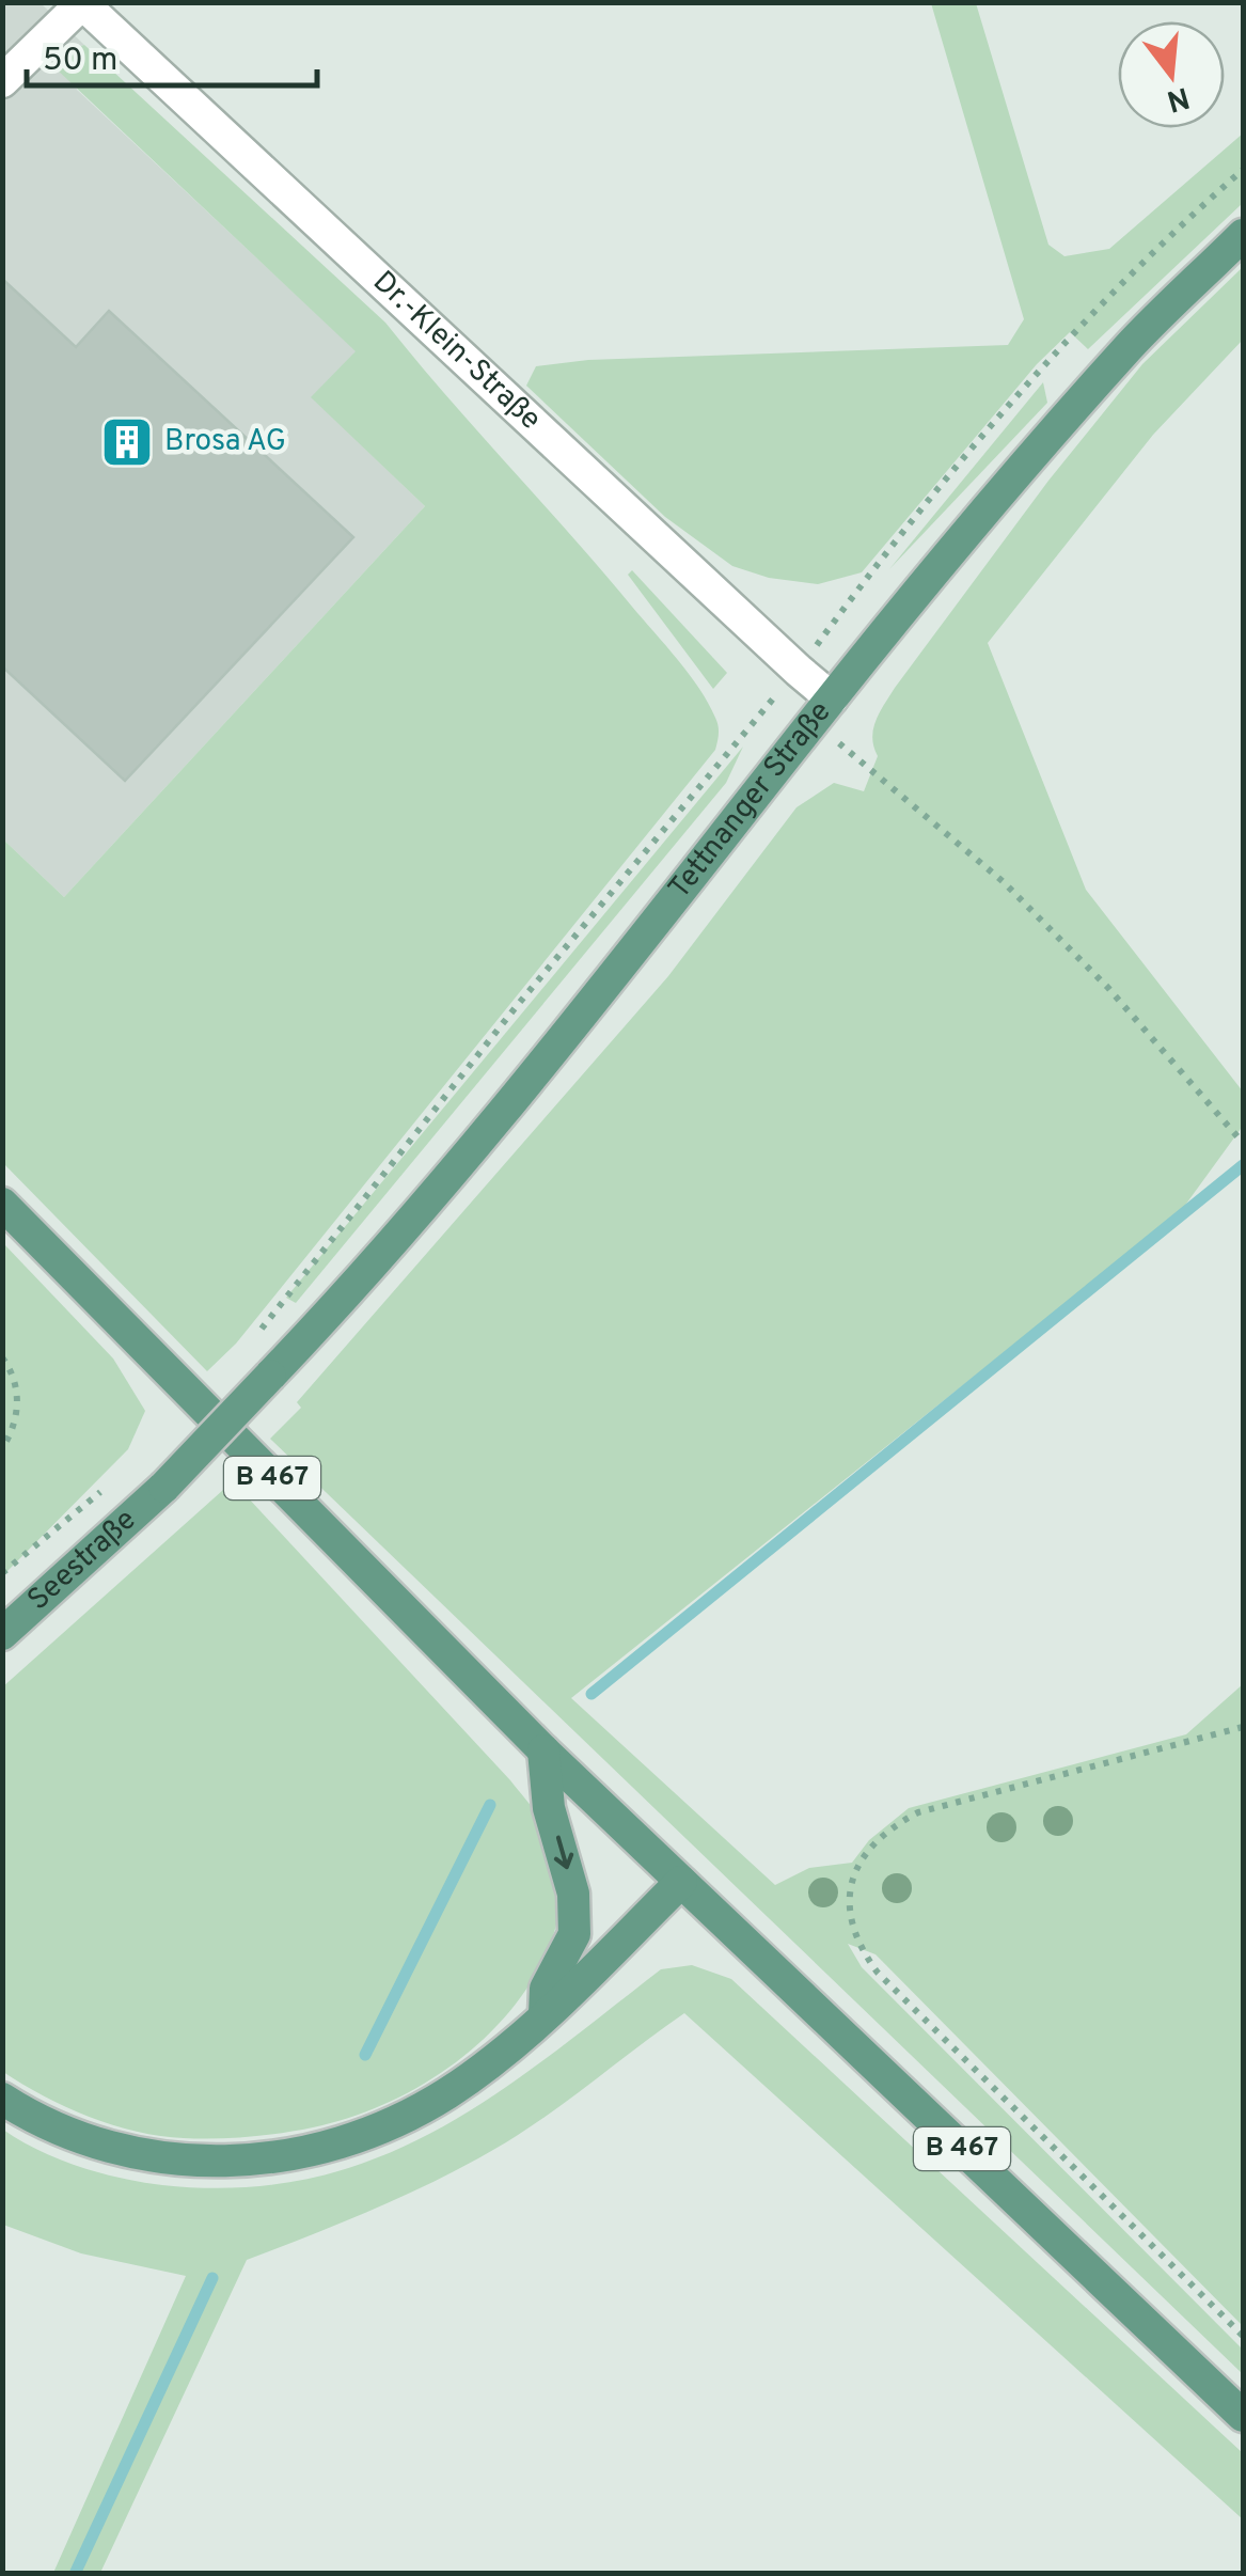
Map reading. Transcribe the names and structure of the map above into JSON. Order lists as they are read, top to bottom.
{
  "streets": {
    "main road": ["Tettnanger Straße", "B 467", "Seestraße"],
    "street": ["Dr.-Klein-Straße"]
  },
  "crossings": [
    ["Dr.-Klein-Straße", "Tettnanger Straße"],
    ["Tettnanger Straße", "Seestraße"]
  ],
  "places": {
    "building": ["Brosa AG"]
  },
  "scale_bar": "50 m",
  "north": "bottom"
}
